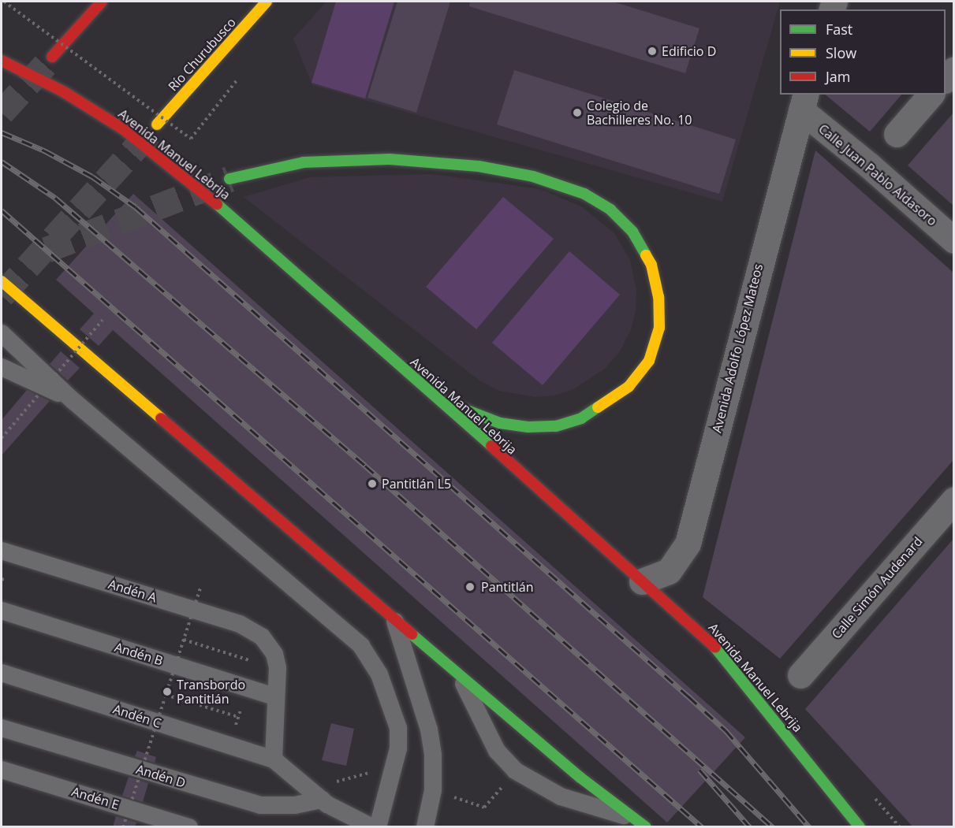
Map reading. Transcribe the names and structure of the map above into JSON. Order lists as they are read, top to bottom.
{
  "streets": {
    "main road": ["Río Churubusco", "Avenida Manuel Lebrija"],
    "street": ["Calle Juan Pablo Aldasoro", "Avenida Adolfo López Mateos", "Calle Simón Audenard"],
    "lane": [
      "Andén A",
      "Andén B",
      "Andén C",
      "Andén D",
      "Andén E"
    ]
  },
  "crossings": [
    ["Avenida Manuel Lebrija", "Avenida Adolfo López Mateos"],
    ["Calle Juan Pablo Aldasoro", "Avenida Adolfo López Mateos"]
  ],
  "places": [
    "Edificio D",
    "Colegio de Bachilleres No. 10",
    "Pantitlán L5",
    "Pantitlán",
    "Transbordo Pantitlán"
  ],
  "legend": ["Fast", "Slow", "Jam"]
}
